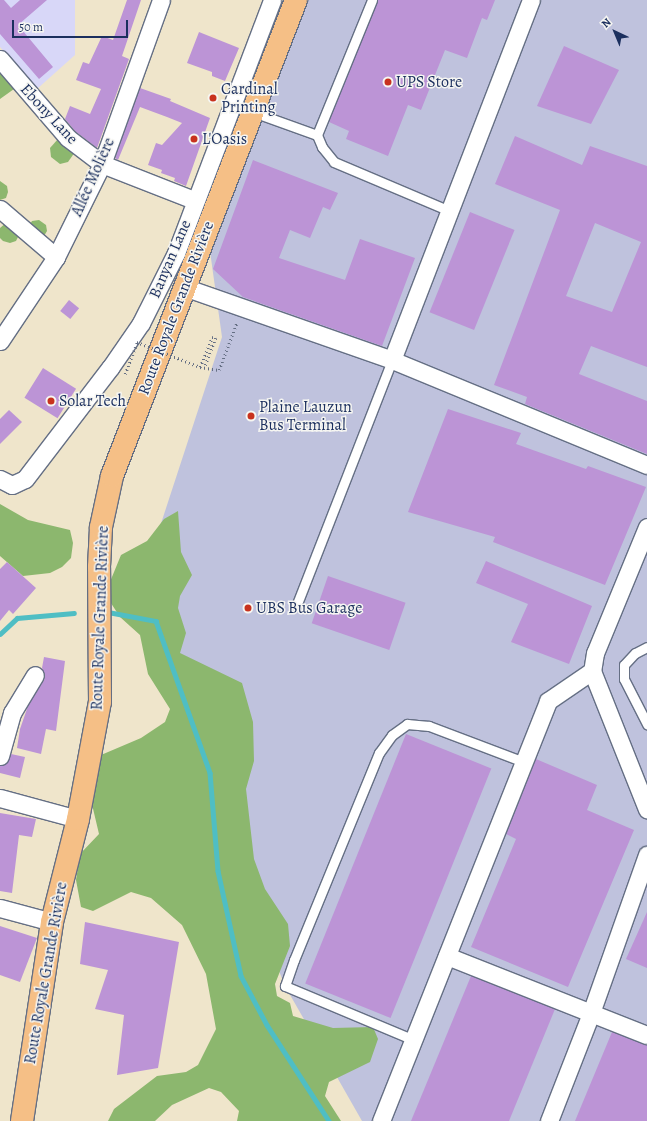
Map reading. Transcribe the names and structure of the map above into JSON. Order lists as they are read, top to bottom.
{
  "streets": {
    "main road": ["Route Royale Grande Rivière"],
    "street": ["Ebony Lane", "Allée Molière", "Banyan Lane"]
  },
  "crossings": [
    ["Ebony Lane", "Allée Molière"],
    ["Ebony Lane", "Banyan Lane"]
  ],
  "places": [
    "UPS Store",
    "Cardinal Printing",
    "L'Oasis",
    "Solar Tech",
    "Plaine Lauzun Bus Terminal",
    "UBS Bus Garage"
  ],
  "scale_bar": "50 m",
  "north": "top left"
}
